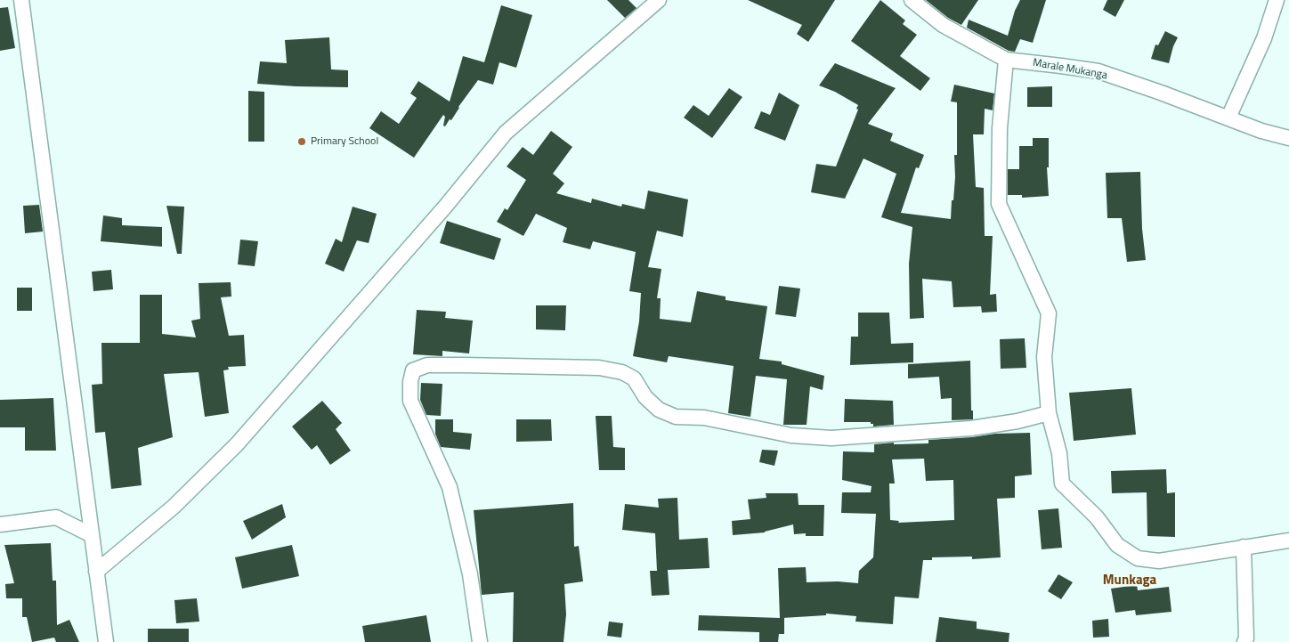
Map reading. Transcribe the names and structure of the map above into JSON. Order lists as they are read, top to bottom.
{
  "streets": {
    "street": ["Marale Mukanga"]
  },
  "districts": ["Munkaga"],
  "places": ["Primary School"]
}
